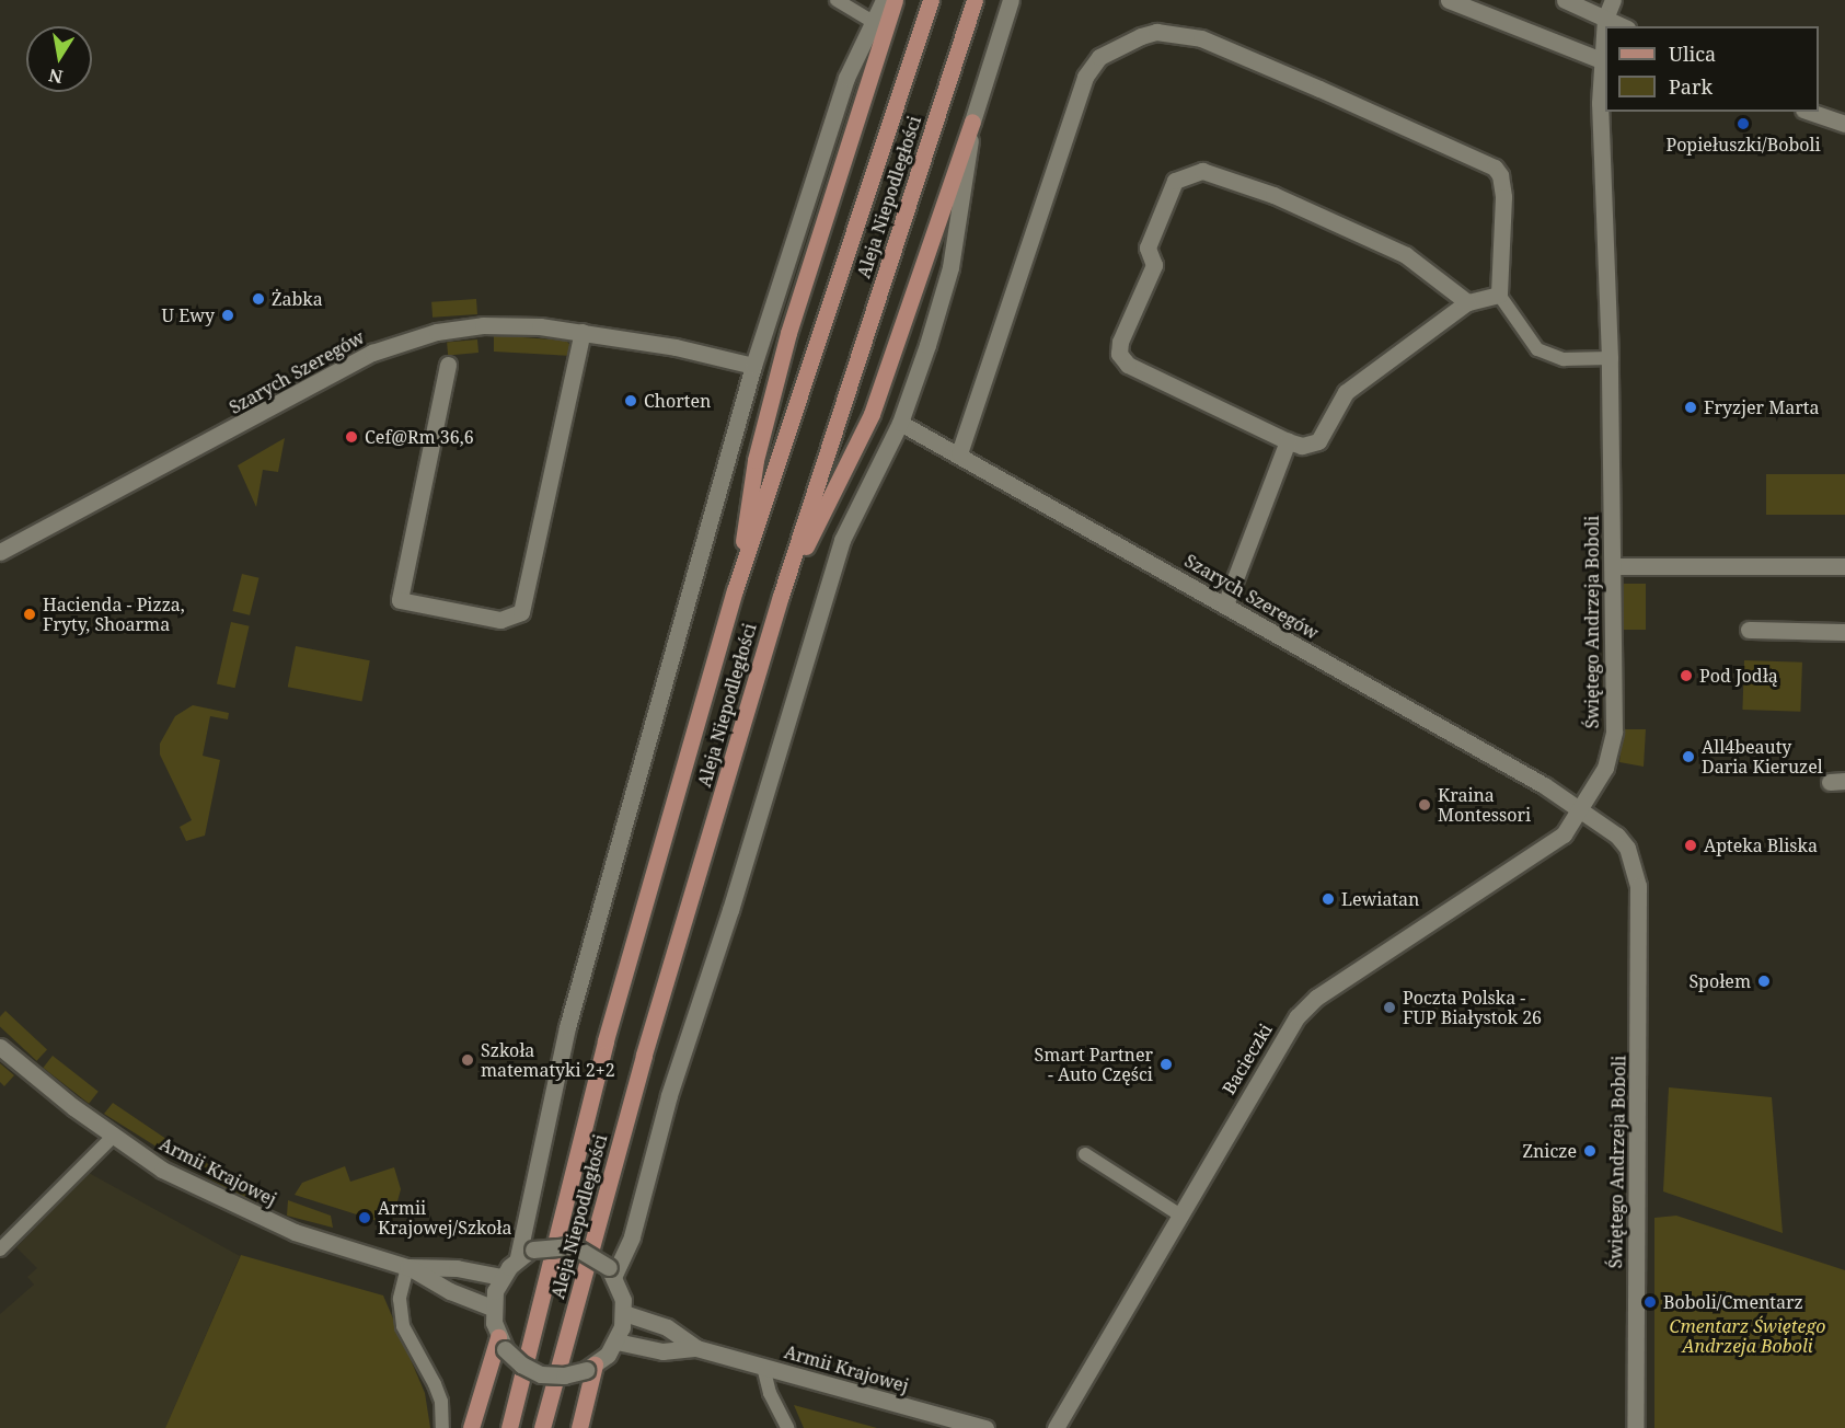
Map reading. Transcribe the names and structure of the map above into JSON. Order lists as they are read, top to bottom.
{
  "streets": {
    "main road": ["Aleja Niepodległości"],
    "street": [
      "Szarych Szeregów",
      "Świętego Andrzeja Boboli",
      "Bacieczki",
      "Armii Krajowej"
    ]
  },
  "crossings": [
    ["Szarych Szeregów", "Świętego Andrzeja Boboli"],
    ["Szarych Szeregów", "Bacieczki"],
    ["Świętego Andrzeja Boboli", "Bacieczki"]
  ],
  "parks": ["Cmentarz Świętego Andrzeja Boboli"],
  "places": [
    "Popiełuszki/Boboli",
    "Żabka",
    "U Ewy",
    "Chorten",
    "Fryzjer Marta",
    "Cef@Rm 36,6",
    "Hacienda - Pizza, Fryty, Shoarma",
    "Pod Jodłą",
    "All4beauty Daria Kieruzel",
    "Kraina Montessori",
    "Apteka Bliska",
    "Lewiatan",
    "Społem",
    "Poczta Polska - FUP Białystok 26",
    "Szkoła matematyki 2+2",
    "Smart Partner - Auto Części",
    "Znicze",
    "Armii Krajowej/Szkoła",
    "Boboli/Cmentarz"
  ],
  "legend": ["Ulica", "Park"],
  "north": "bottom"
}
